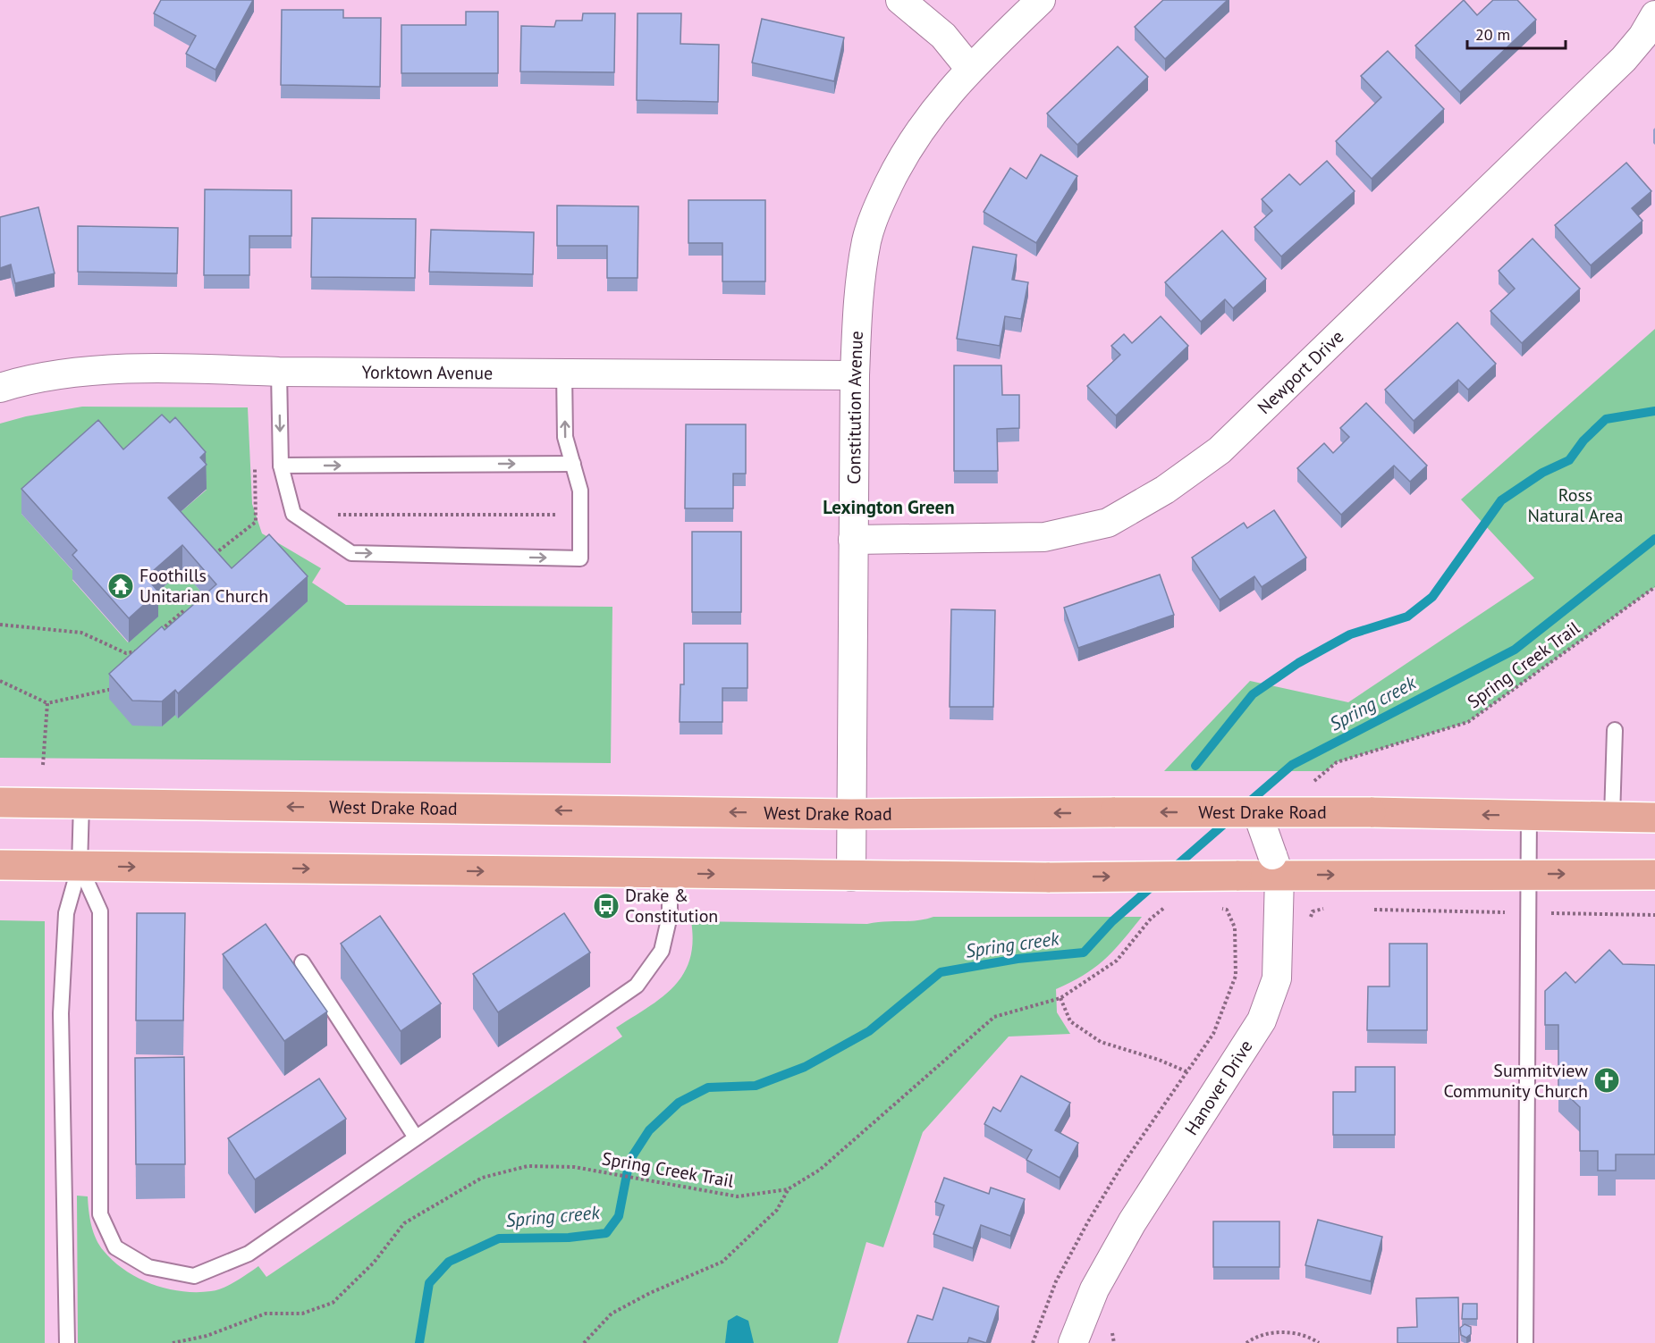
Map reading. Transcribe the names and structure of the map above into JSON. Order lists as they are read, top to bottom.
{
  "streets": {
    "main road": ["West Drake Road"],
    "street": [
      "Newport Drive",
      "Yorktown Avenue",
      "Constitution Avenue",
      "Hanover Drive"
    ],
    "path": ["Spring Creek Trail"]
  },
  "crossings": [
    ["Newport Drive", "Constitution Avenue"],
    ["Yorktown Avenue", "Constitution Avenue"],
    ["Constitution Avenue", "West Drake Road"],
    ["West Drake Road", "Hanover Drive"]
  ],
  "districts": ["Lexington Green"],
  "water": ["Spring creek"],
  "parks": ["Ross Natural Area"],
  "places": {
    "temple": ["Foothills Unitarian Church"],
    "bus stop": ["Drake & Constitution"],
    "church": ["Summitview Community Church"]
  },
  "scale_bar": "20 m"
}
